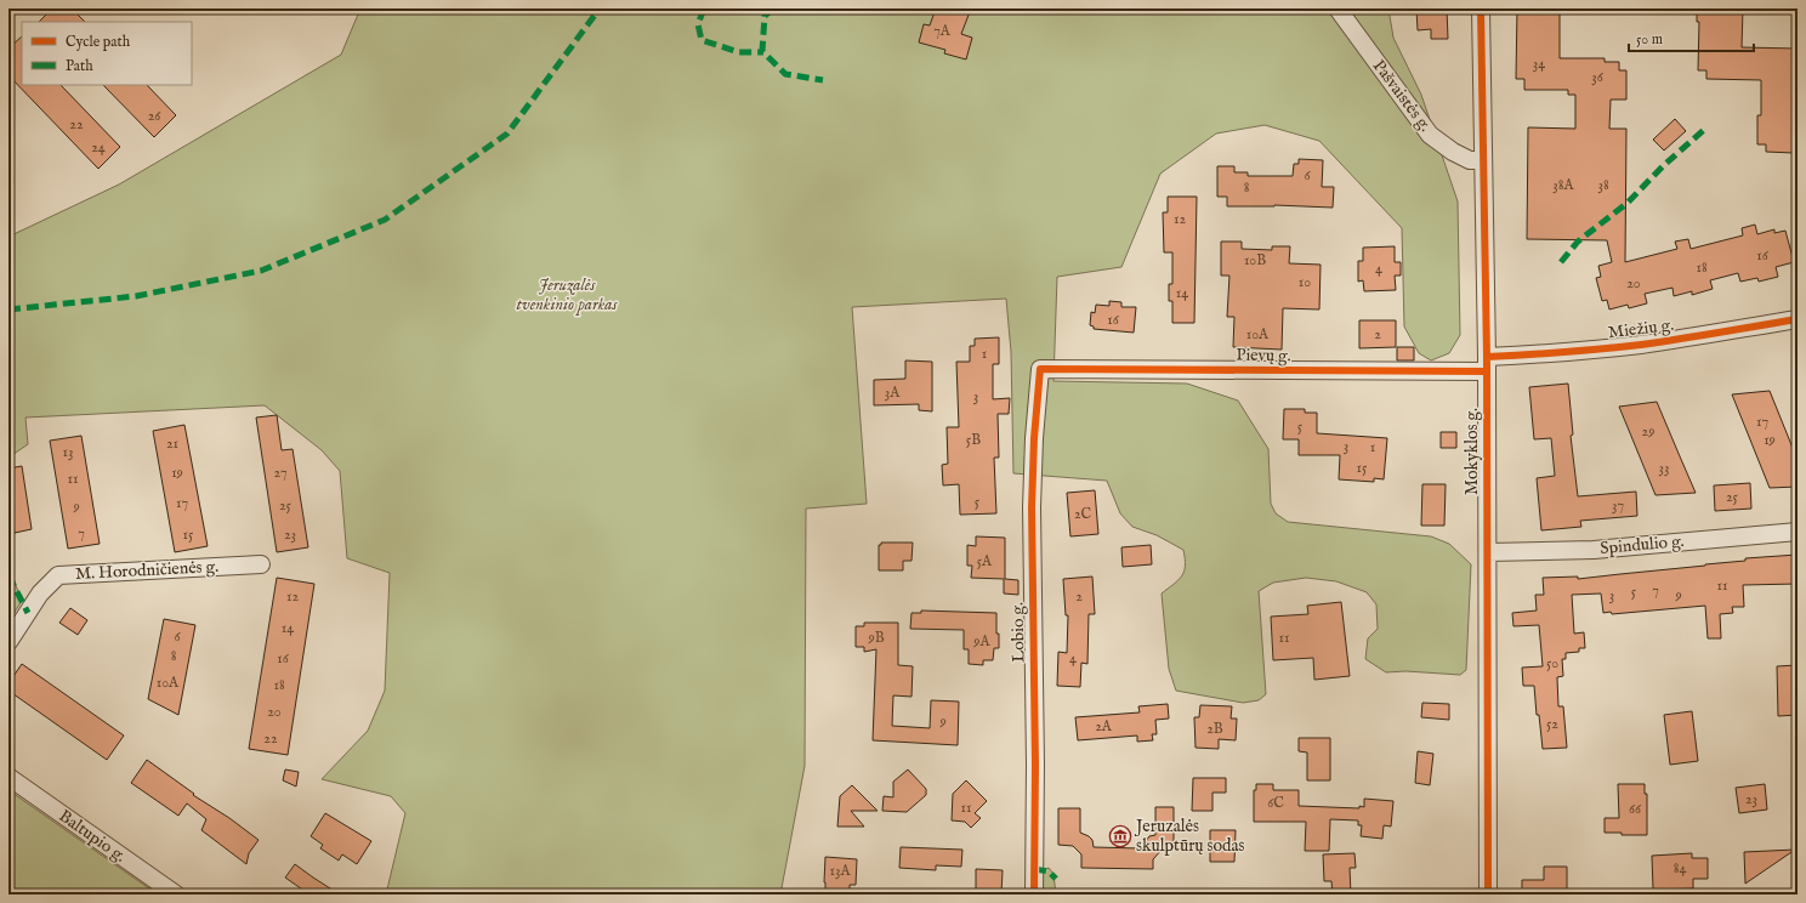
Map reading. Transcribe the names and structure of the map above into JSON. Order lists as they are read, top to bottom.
{
  "streets": {
    "street": [
      "Pašvaistės g.",
      "Miežių g.",
      "Pievų g.",
      "Mokyklos g.",
      "Spindulio g.",
      "M. Horodničienės g.",
      "Lobio g.",
      "Baltupio g."
    ]
  },
  "crossings": [
    ["Pašvaistės g.", "Mokyklos g."],
    ["Miežių g.", "Pievų g."],
    ["Miežių g.", "Mokyklos g."],
    ["Pievų g.", "Mokyklos g."],
    ["Pievų g.", "Lobio g."],
    ["Mokyklos g.", "Spindulio g."]
  ],
  "parks": ["Jeruzalės tvenkinio parkas"],
  "places": {
    "museum": ["Jeruzalės skulptūrų sodas"]
  },
  "house_numbers": [
    "7A",
    "34",
    "36",
    "26",
    "22",
    "24",
    "6",
    "38A",
    "38",
    "8",
    "12",
    "16",
    "10B",
    "18",
    "4",
    "10",
    "20",
    "14",
    "16",
    "10A",
    "2",
    "1",
    "3A",
    "3",
    "17",
    "5",
    "29",
    "5B",
    "19",
    "21",
    "3",
    "1",
    "13",
    "15",
    "33",
    "19",
    "27",
    "11",
    "25",
    "5",
    "17",
    "25",
    "37",
    "9",
    "2C",
    "7",
    "15",
    "23",
    "5A",
    "11",
    "7",
    "5",
    "3",
    "9",
    "12",
    "2",
    "14",
    "6",
    "9B",
    "11",
    "9A",
    "8",
    "16",
    "4",
    "50",
    "10A",
    "18",
    "20",
    "9",
    "52",
    "2A",
    "2B",
    "22",
    "23",
    "6C",
    "11",
    "66",
    "84",
    "13A"
  ],
  "legend": ["Cycle path", "Path"],
  "scale_bar": "50 m"
}
